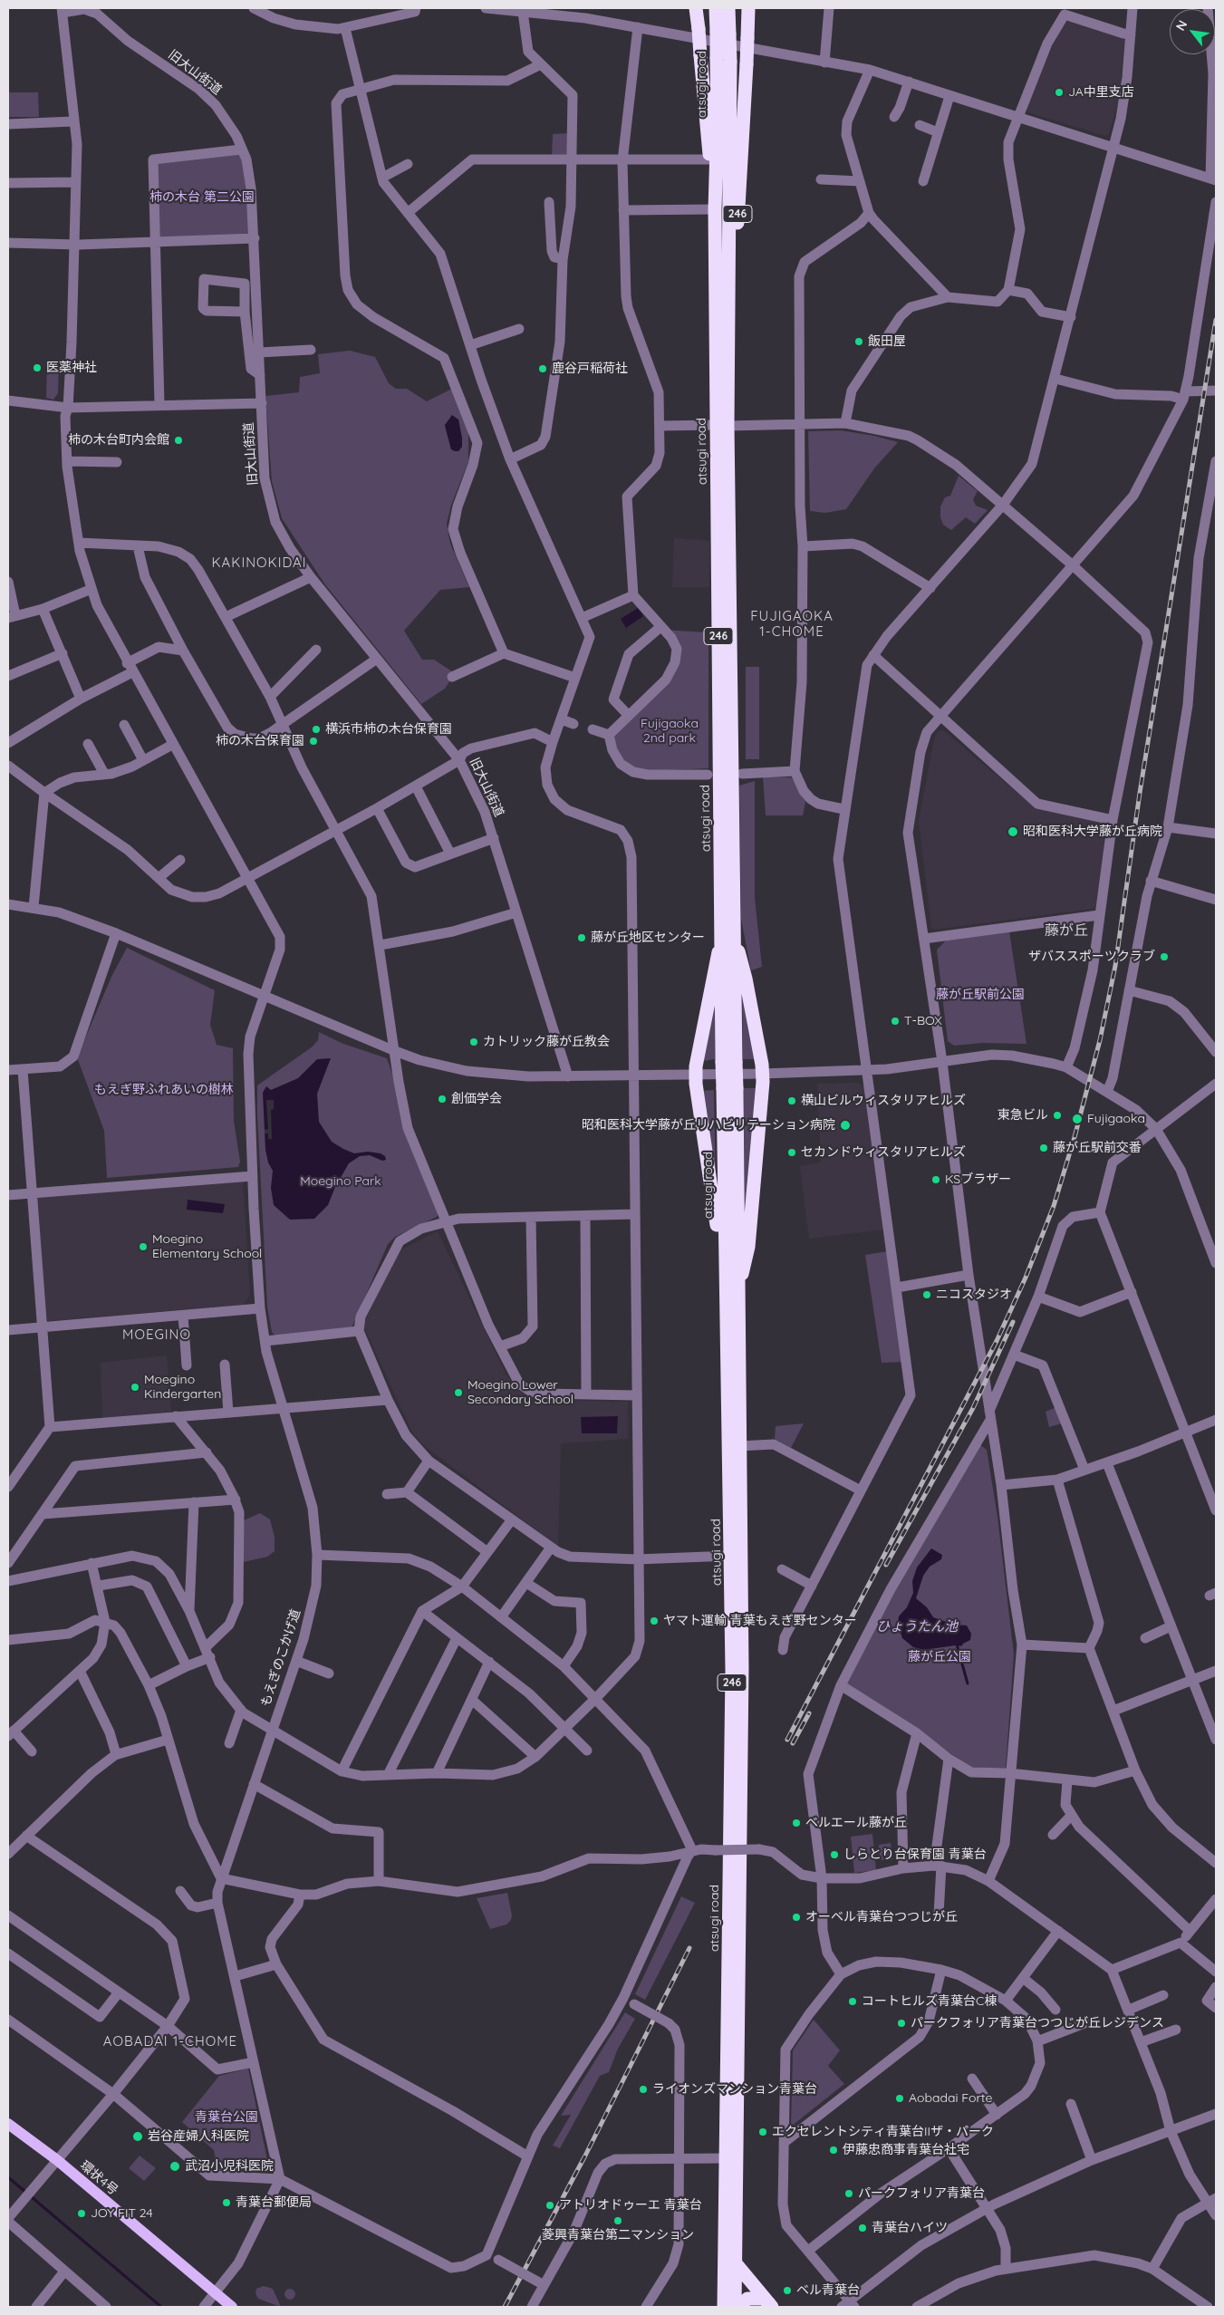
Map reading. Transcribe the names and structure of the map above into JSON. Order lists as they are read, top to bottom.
{
  "streets": {
    "highway": ["atsugi road", "246"],
    "main road": ["環状4号"],
    "street": ["旧大山街道", "もえぎのこかげ道"]
  },
  "crossings": [
    ["旧大山街道", "もえぎのこかげ道"],
    ["atsugi road", "246"]
  ],
  "districts": [
    "KAKINOKIDAI",
    "FUJIGAOKA 1-CHOME",
    "藤が丘",
    "MOEGINO",
    "AOBADAI 1-CHOME"
  ],
  "water": ["ひょうたん池"],
  "parks": [
    "柿の木台 第二公園",
    "Fujigaoka 2nd park",
    "藤が丘駅前公園",
    "もえぎ野ふれあいの樹林",
    "Moegino Park",
    "藤が丘公園",
    "青葉台公園"
  ],
  "places": [
    "JA中里支店",
    "飯田屋",
    "医薬神社",
    "鹿谷戸稲荷社",
    "柿の木台町内会館",
    "横浜市柿の木台保育園",
    "柿の木台保育園",
    "昭和医科大学藤が丘病院",
    "藤が丘地区センター",
    "ザバススポーツクラブ",
    "T-BOX",
    "カトリック藤が丘教会",
    "創価学会",
    "横山ビルウィスタリアヒルズ",
    "東急ビル",
    "Fujigaoka",
    "昭和医科大学藤が丘リハビリテーション病院",
    "藤が丘駅前交番",
    "セカンドウィスタリアヒルズ",
    "KSブラザー",
    "Moegino Elementary School",
    "ニコスタジオ",
    "Moegino Kindergarten",
    "Moegino Lower Secondary School",
    "ヤマト運輸 青葉もえぎ野センター",
    "ベルエール藤が丘",
    "しらとり台保育園 青葉台",
    "オーベル青葉台つつじが丘",
    "コートヒルズ青葉台C棟",
    "パークフォリア青葉台つつじが丘レジデンス",
    "ライオンズマンション青葉台",
    "Aobadai Forte",
    "エクセレントシティ青葉台IIザ・パーク",
    "岩谷産婦人科医院",
    "伊藤忠商事青葉台社宅",
    "武沼小児科医院",
    "パークフォリア青葉台",
    "青葉台郵便局",
    "アトリオドゥーエ 青葉台",
    "JOY FIT 24",
    "菱興青葉台第二マンション",
    "青葉台ハイツ",
    "ベル青葉台"
  ],
  "north": "top left"
}
